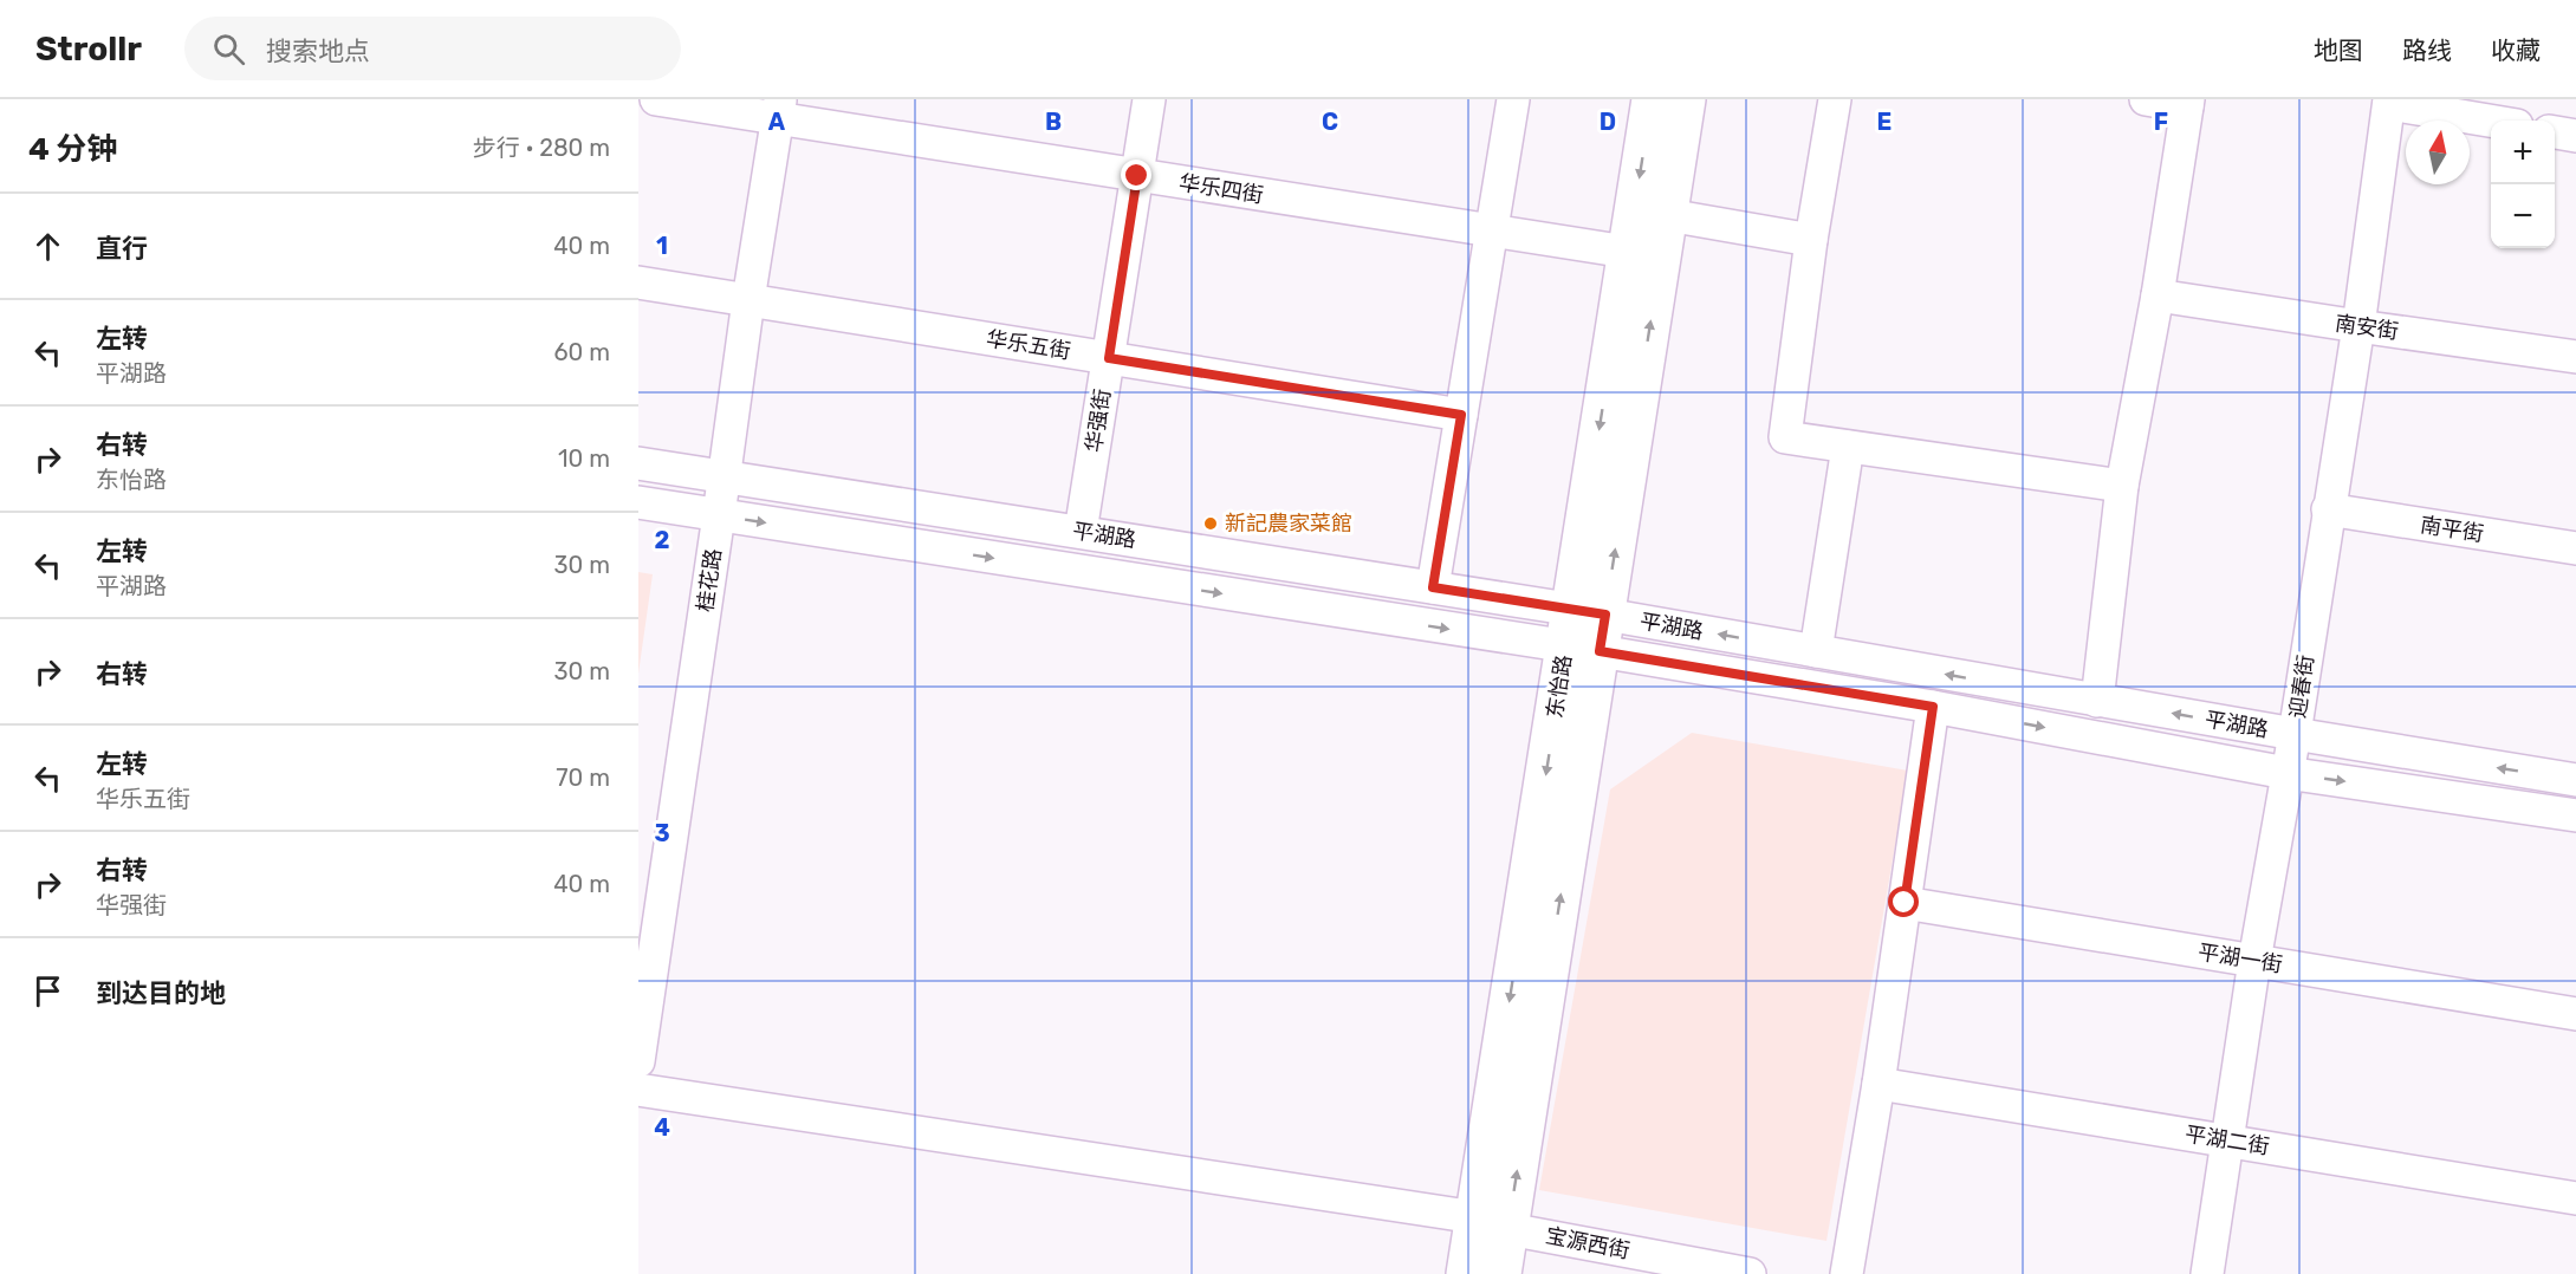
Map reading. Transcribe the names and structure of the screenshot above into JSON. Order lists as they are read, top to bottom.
{
  "streets": {
    "street": [
      "华乐四街",
      "南安街",
      "华乐五街",
      "华强街",
      "南平街",
      "平湖路",
      "桂花路",
      "东怡路",
      "迎春街",
      "平湖一街",
      "平湖二街",
      "宝源西街"
    ]
  },
  "crossings": [
    ["华乐四街", "华强街"],
    ["华乐四街", "桂花路"],
    ["华乐四街", "东怡路"],
    ["南安街", "迎春街"],
    ["华乐五街", "华强街"],
    ["华乐五街", "桂花路"],
    ["华强街", "平湖路"],
    ["南平街", "迎春街"],
    ["平湖路", "桂花路"],
    ["平湖路", "东怡路"],
    ["平湖路", "迎春街"],
    ["东怡路", "宝源西街"],
    ["迎春街", "平湖一街"],
    ["迎春街", "平湖二街"]
  ],
  "places": ["新記農家菜館"],
  "north": "top",
  "page": {
    "header": "Strollr",
    "search": "搜索地点",
    "nav": ["地图", "路线", "收藏"],
    "heading": ["4 分钟", "步行 · 280 m"],
    "map_buttons": ["+", "−"],
    "list": [
      ["直行", "40 m"],
      ["左转", "平湖路", "60 m"],
      ["右转", "东怡路", "10 m"],
      ["左转", "平湖路", "30 m"],
      ["右转", "30 m"],
      ["左转", "华乐五街", "70 m"],
      ["右转", "华强街", "40 m"],
      "到达目的地"
    ]
  },
  "grid": {
    "columns": [
      "A",
      "B",
      "C",
      "D",
      "E",
      "F"
    ],
    "rows": [
      "1",
      "2",
      "3",
      "4"
    ]
  }
}
